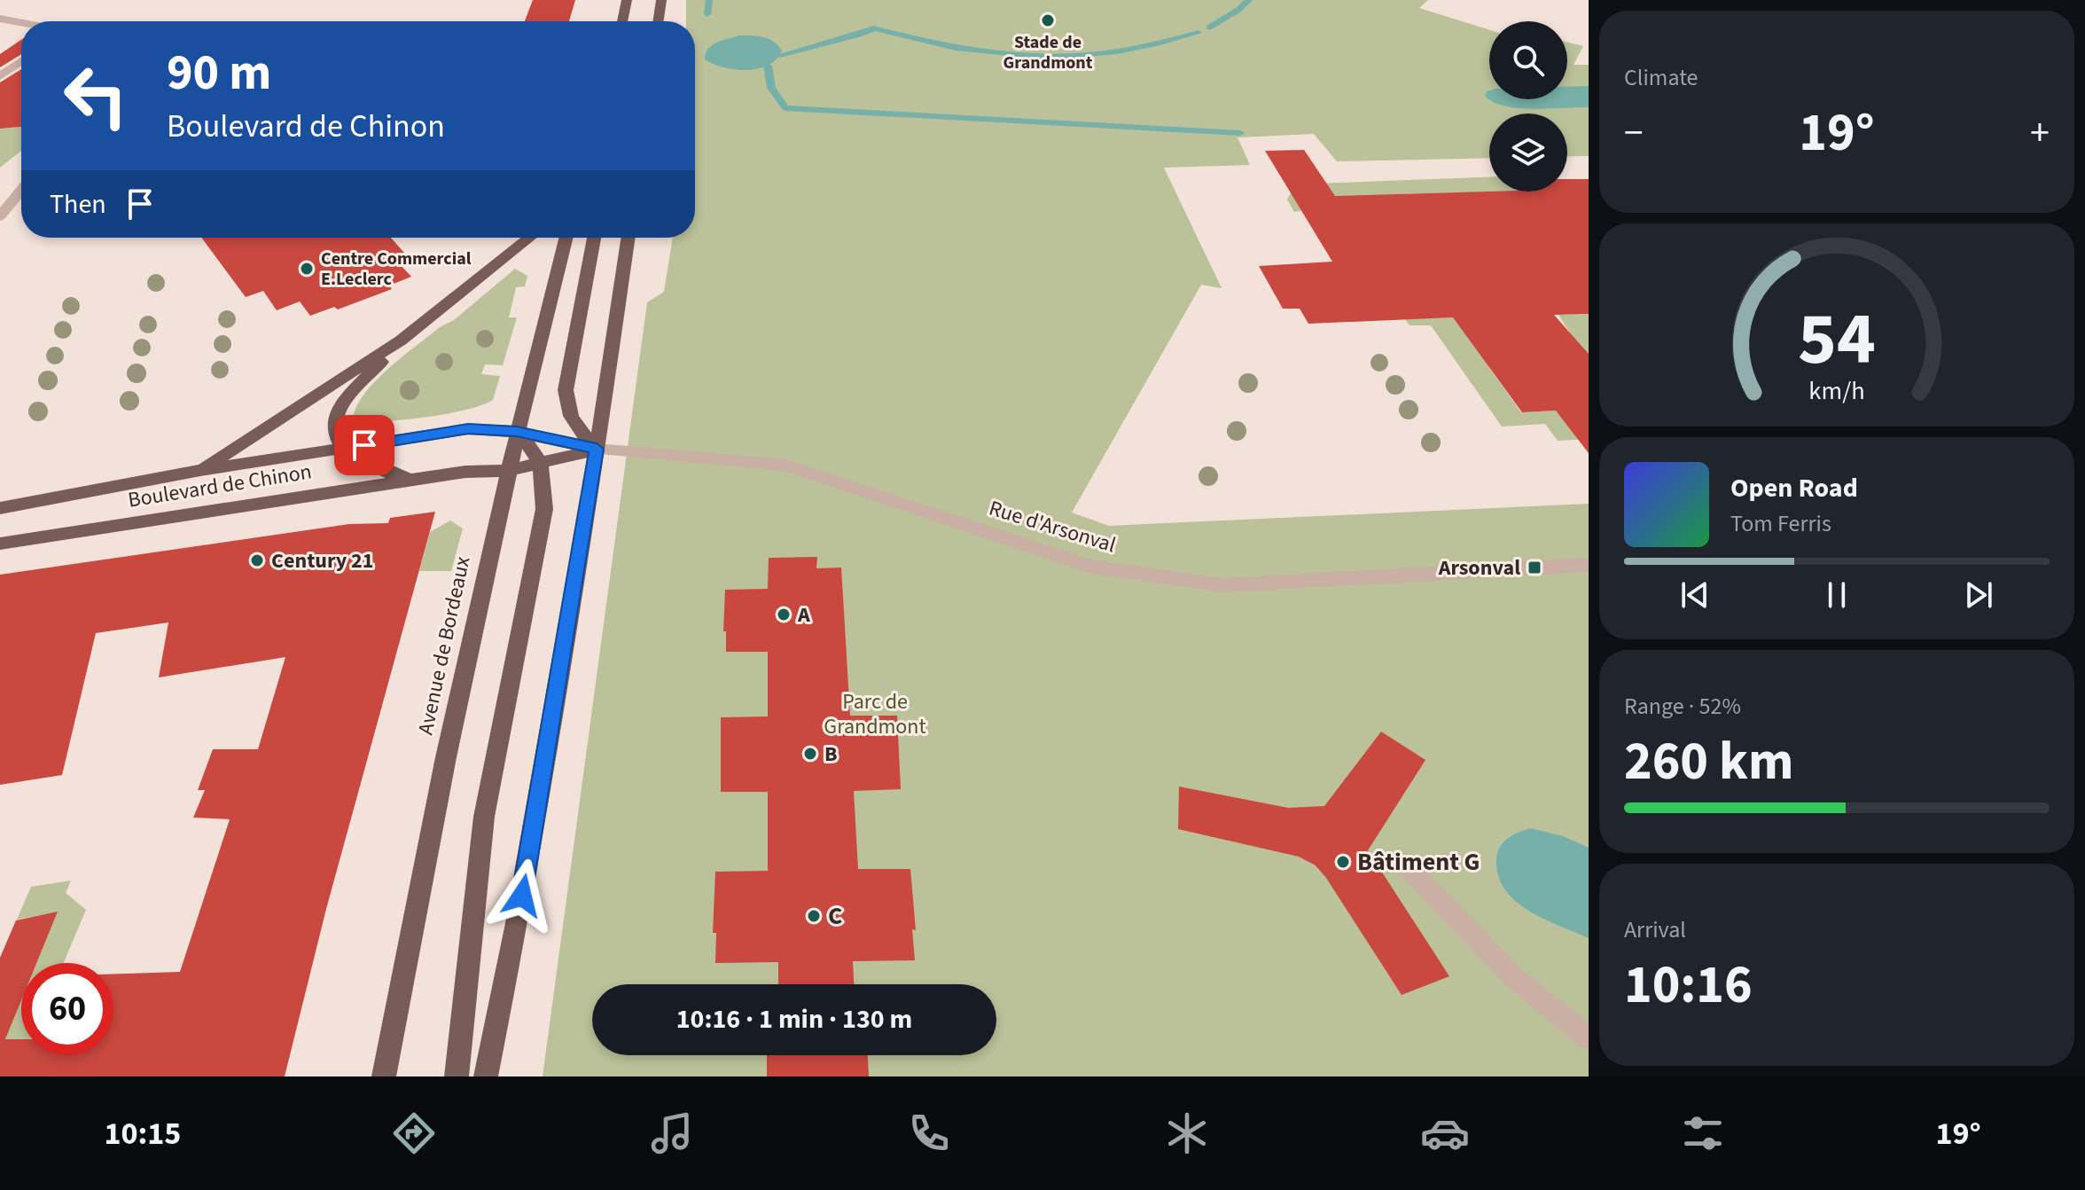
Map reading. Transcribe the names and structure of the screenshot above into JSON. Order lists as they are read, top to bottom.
{
  "streets": {
    "main road": ["Boulevard de Chinon", "Avenue de Bordeaux"],
    "street": ["Rue d'Arsonval"]
  },
  "crossings": [
    ["Boulevard de Chinon", "Rue d'Arsonval"],
    ["Boulevard de Chinon", "Avenue de Bordeaux"]
  ],
  "parks": ["Parc de Grandmont"],
  "places": {
    "other": [
      "Stade de Grandmont",
      "Centre Commercial E.Leclerc",
      "Century 21",
      "A",
      "B",
      "Bâtiment G",
      "C"
    ],
    "transit": ["Arsonval"]
  },
  "page": {
    "tile": [
      "Climate",
      ["Range · 52%", "260 km"],
      ["Arrival", "10:16"]
    ],
    "turn": ["90 m", "Boulevard de Chinon"],
    "heat": ["−", "19°", "+"],
    "then": "Then",
    "song": ["Open Road", "Tom Ferris"],
    "limit": "60",
    "trip": "10:16 · 1 min · 130 m",
    "tabs": ["10:15", "19°"],
    "gauge": ["54", "km/h"]
  }
}
